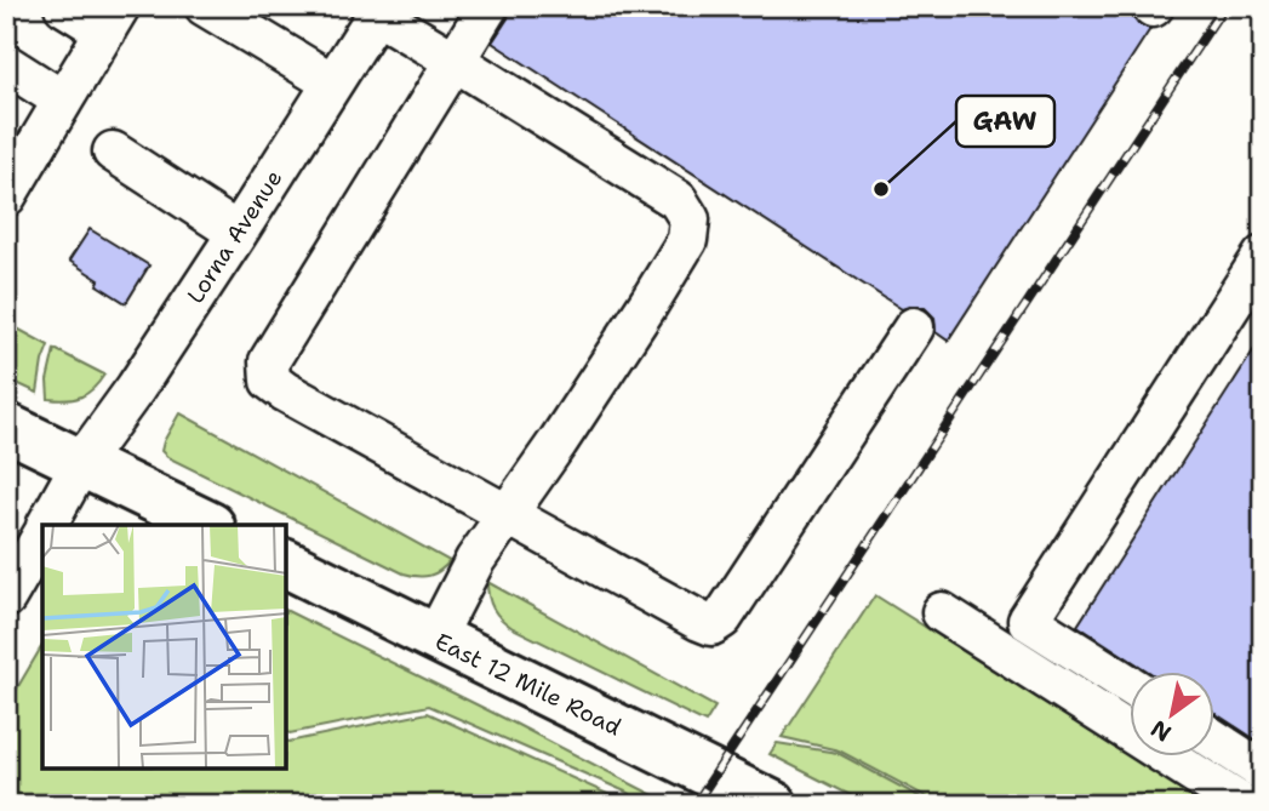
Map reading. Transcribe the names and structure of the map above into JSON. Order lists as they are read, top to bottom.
{
  "streets": {
    "main road": ["East 12 Mile Road"],
    "street": ["Lorna Avenue"]
  },
  "places": ["GAW"],
  "north": "bottom left"
}
